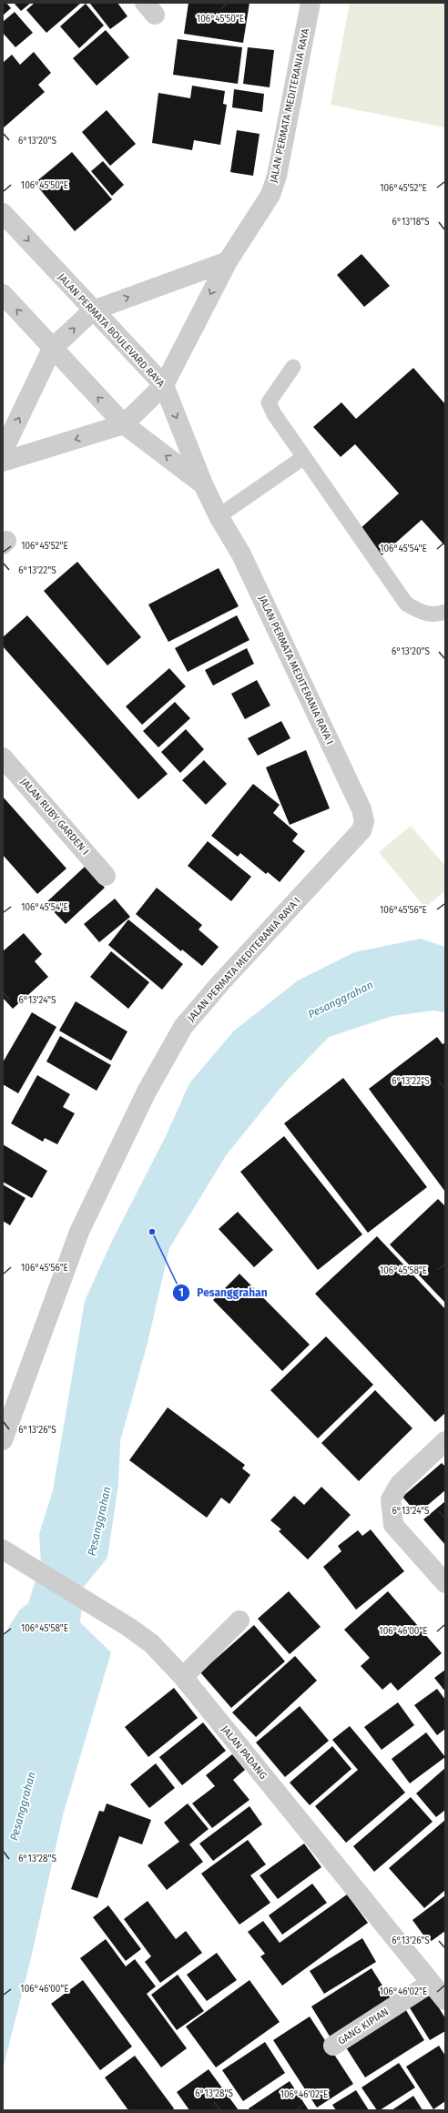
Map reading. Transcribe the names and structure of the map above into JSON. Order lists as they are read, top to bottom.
{
  "streets": {
    "street": [
      "JALAN PERMATA MEDITERANIA RAYA",
      "JALAN PERMATA BOULEVARD RAYA",
      "JALAN PERMATA MEDITERANIA RAYA I",
      "JALAN RUBY GARDEN I",
      "JALAN PADANG",
      "GANG KIPIAN"
    ]
  },
  "crossings": [
    ["JALAN PERMATA MEDITERANIA RAYA", "JALAN PERMATA BOULEVARD RAYA"],
    ["JALAN PERMATA BOULEVARD RAYA", "JALAN PERMATA MEDITERANIA RAYA I"],
    ["JALAN PADANG", "GANG KIPIAN"]
  ],
  "water": ["Pesanggrahan"],
  "places": ["Pesanggrahan"],
  "coordinates": [
    "106°45'50\"E",
    "6°13'20\"S",
    "106°45'52\"E",
    "6°13'18\"S",
    "106°45'54\"E",
    "6°13'22\"S",
    "106°45'56\"E",
    "6°13'24\"S",
    "106°45'58\"E",
    "6°13'26\"S",
    "106°46'00\"E",
    "6°13'28\"S",
    "106°46'02\"E"
  ]
}
